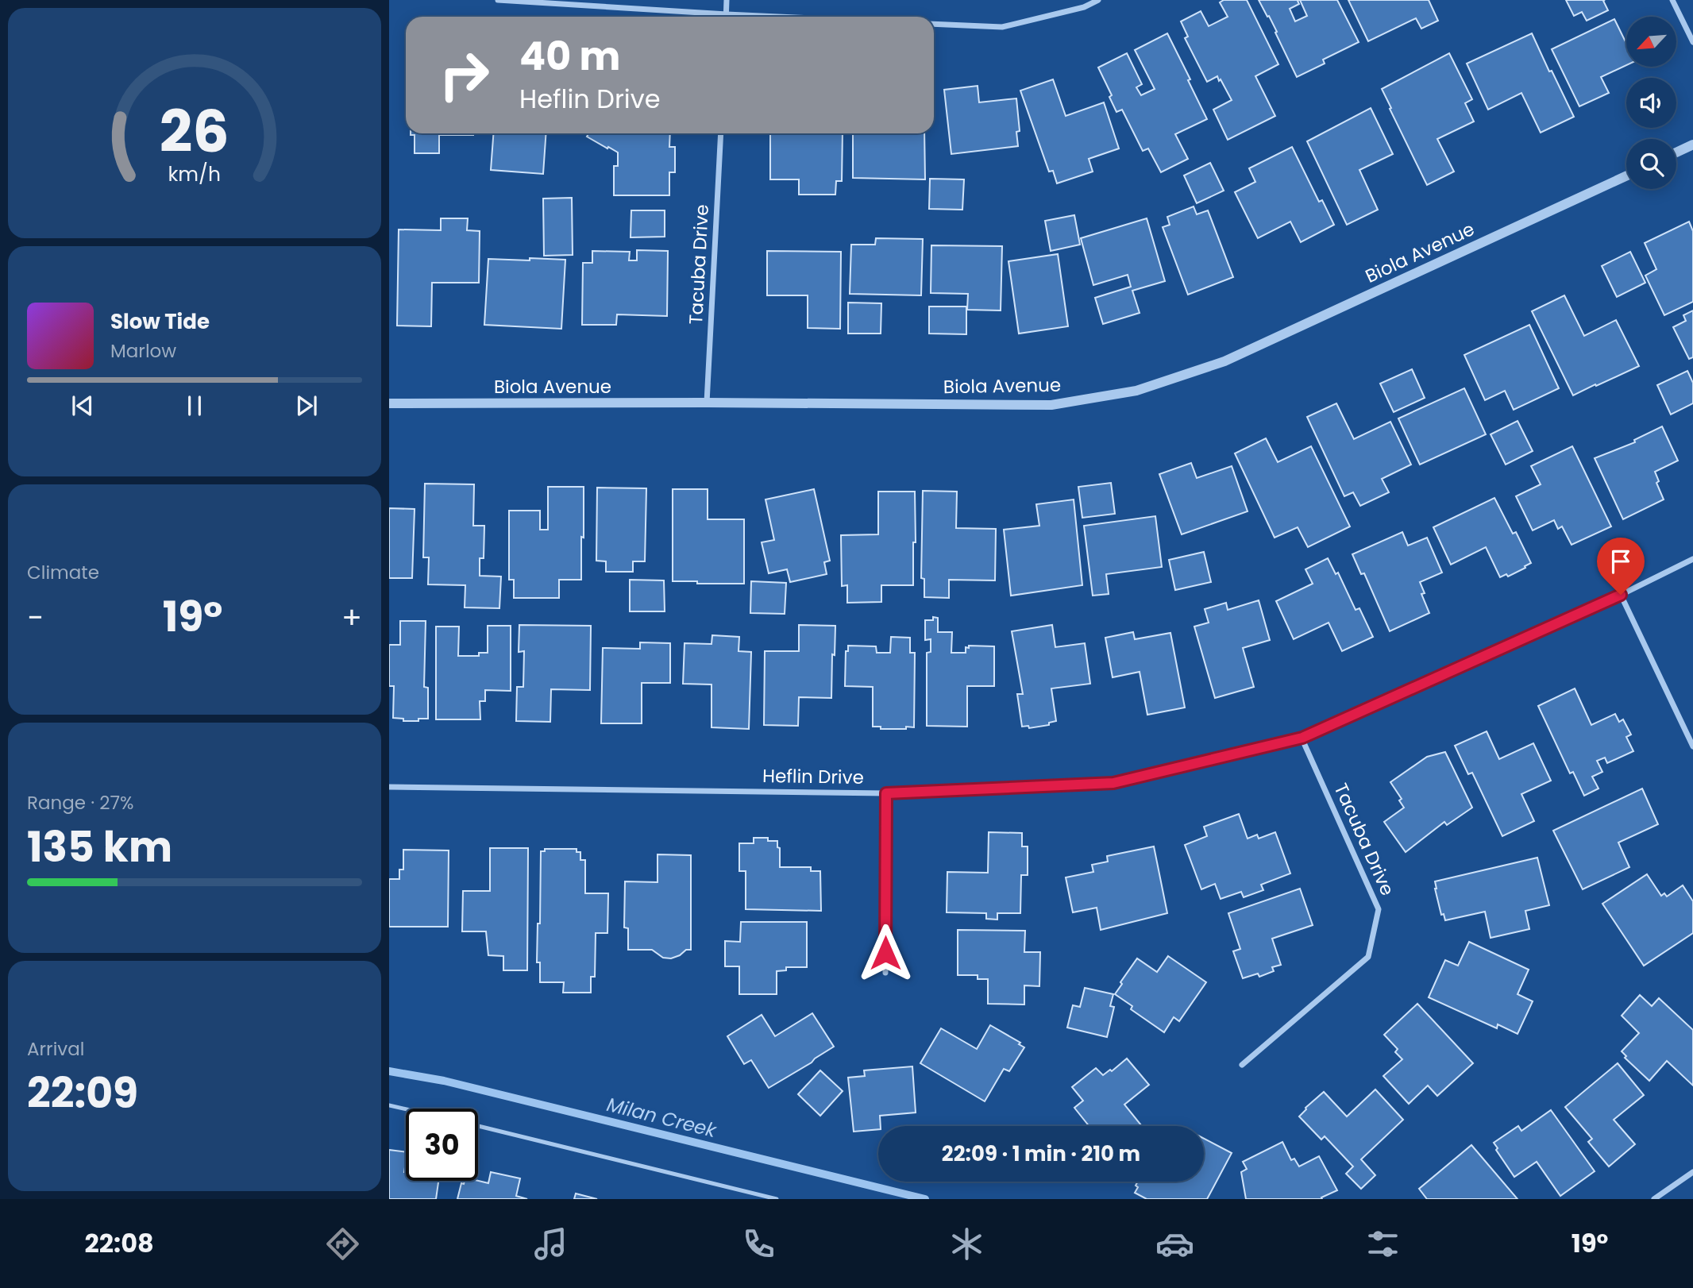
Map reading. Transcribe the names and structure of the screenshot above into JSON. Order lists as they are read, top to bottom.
{
  "streets": {
    "street": ["Biola Avenue", "Tacuba Drive", "Heflin Drive"]
  },
  "crossings": [
    ["Biola Avenue", "Tacuba Drive"],
    ["Tacuba Drive", "Heflin Drive"]
  ],
  "water": ["Milan Creek"],
  "north": "bottom left",
  "page": {
    "turn": ["40 m", "Heflin Drive"],
    "song": ["Slow Tide", "Marlow"],
    "tile": [
      "Climate",
      ["Range · 27%", "135 km"],
      ["Arrival", "22:09"]
    ],
    "heat": ["−", "19°", "+"],
    "limit": "30",
    "trip": "22:09 · 1 min · 210 m",
    "tabs": ["22:08", "19°"],
    "gauge": ["26", "km/h"]
  }
}
